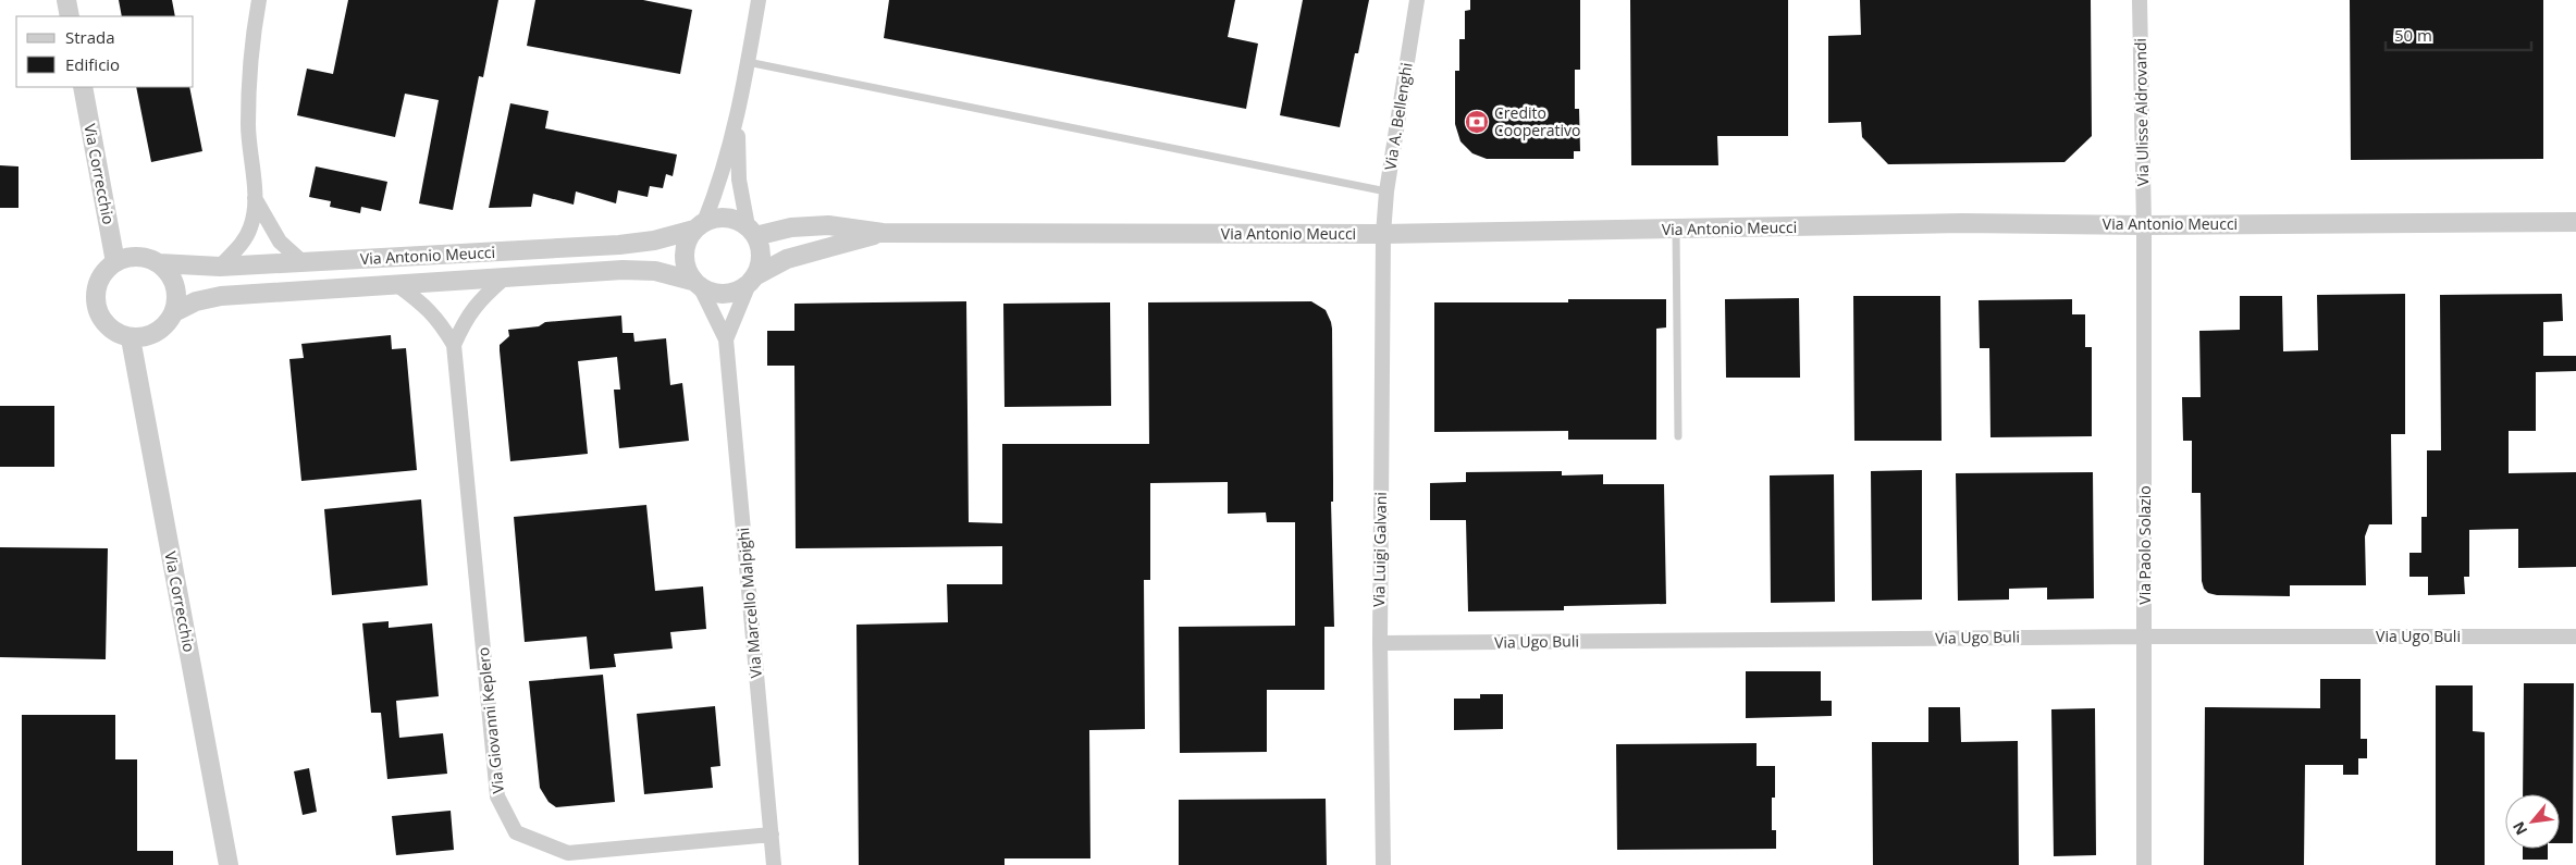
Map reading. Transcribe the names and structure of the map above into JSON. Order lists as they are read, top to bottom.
{
  "streets": {
    "street": [
      "Via Ulisse Aldrovandi",
      "Via A. Bellenghi",
      "Via Correcchio",
      "Via Antonio Meucci",
      "Via Paolo Solazio",
      "Via Luigi Galvani",
      "Via Marcello Malpighi",
      "Via Ugo Buli",
      "Via Giovanni Keplero"
    ]
  },
  "crossings": [
    ["Via Ulisse Aldrovandi", "Via Antonio Meucci"],
    ["Via Ulisse Aldrovandi", "Via Paolo Solazio"],
    ["Via A. Bellenghi", "Via Antonio Meucci"],
    ["Via A. Bellenghi", "Via Luigi Galvani"],
    ["Via Correcchio", "Via Antonio Meucci"],
    ["Via Antonio Meucci", "Via Paolo Solazio"],
    ["Via Antonio Meucci", "Via Luigi Galvani"],
    ["Via Antonio Meucci", "Via Marcello Malpighi"],
    ["Via Antonio Meucci", "Via Giovanni Keplero"],
    ["Via Paolo Solazio", "Via Ugo Buli"],
    ["Via Luigi Galvani", "Via Ugo Buli"],
    ["Via Marcello Malpighi", "Via Giovanni Keplero"]
  ],
  "places": {
    "bank": ["Credito Cooperativo"]
  },
  "legend": ["Strada", "Edificio"],
  "scale_bar": "50 m",
  "north": "bottom left"
}
